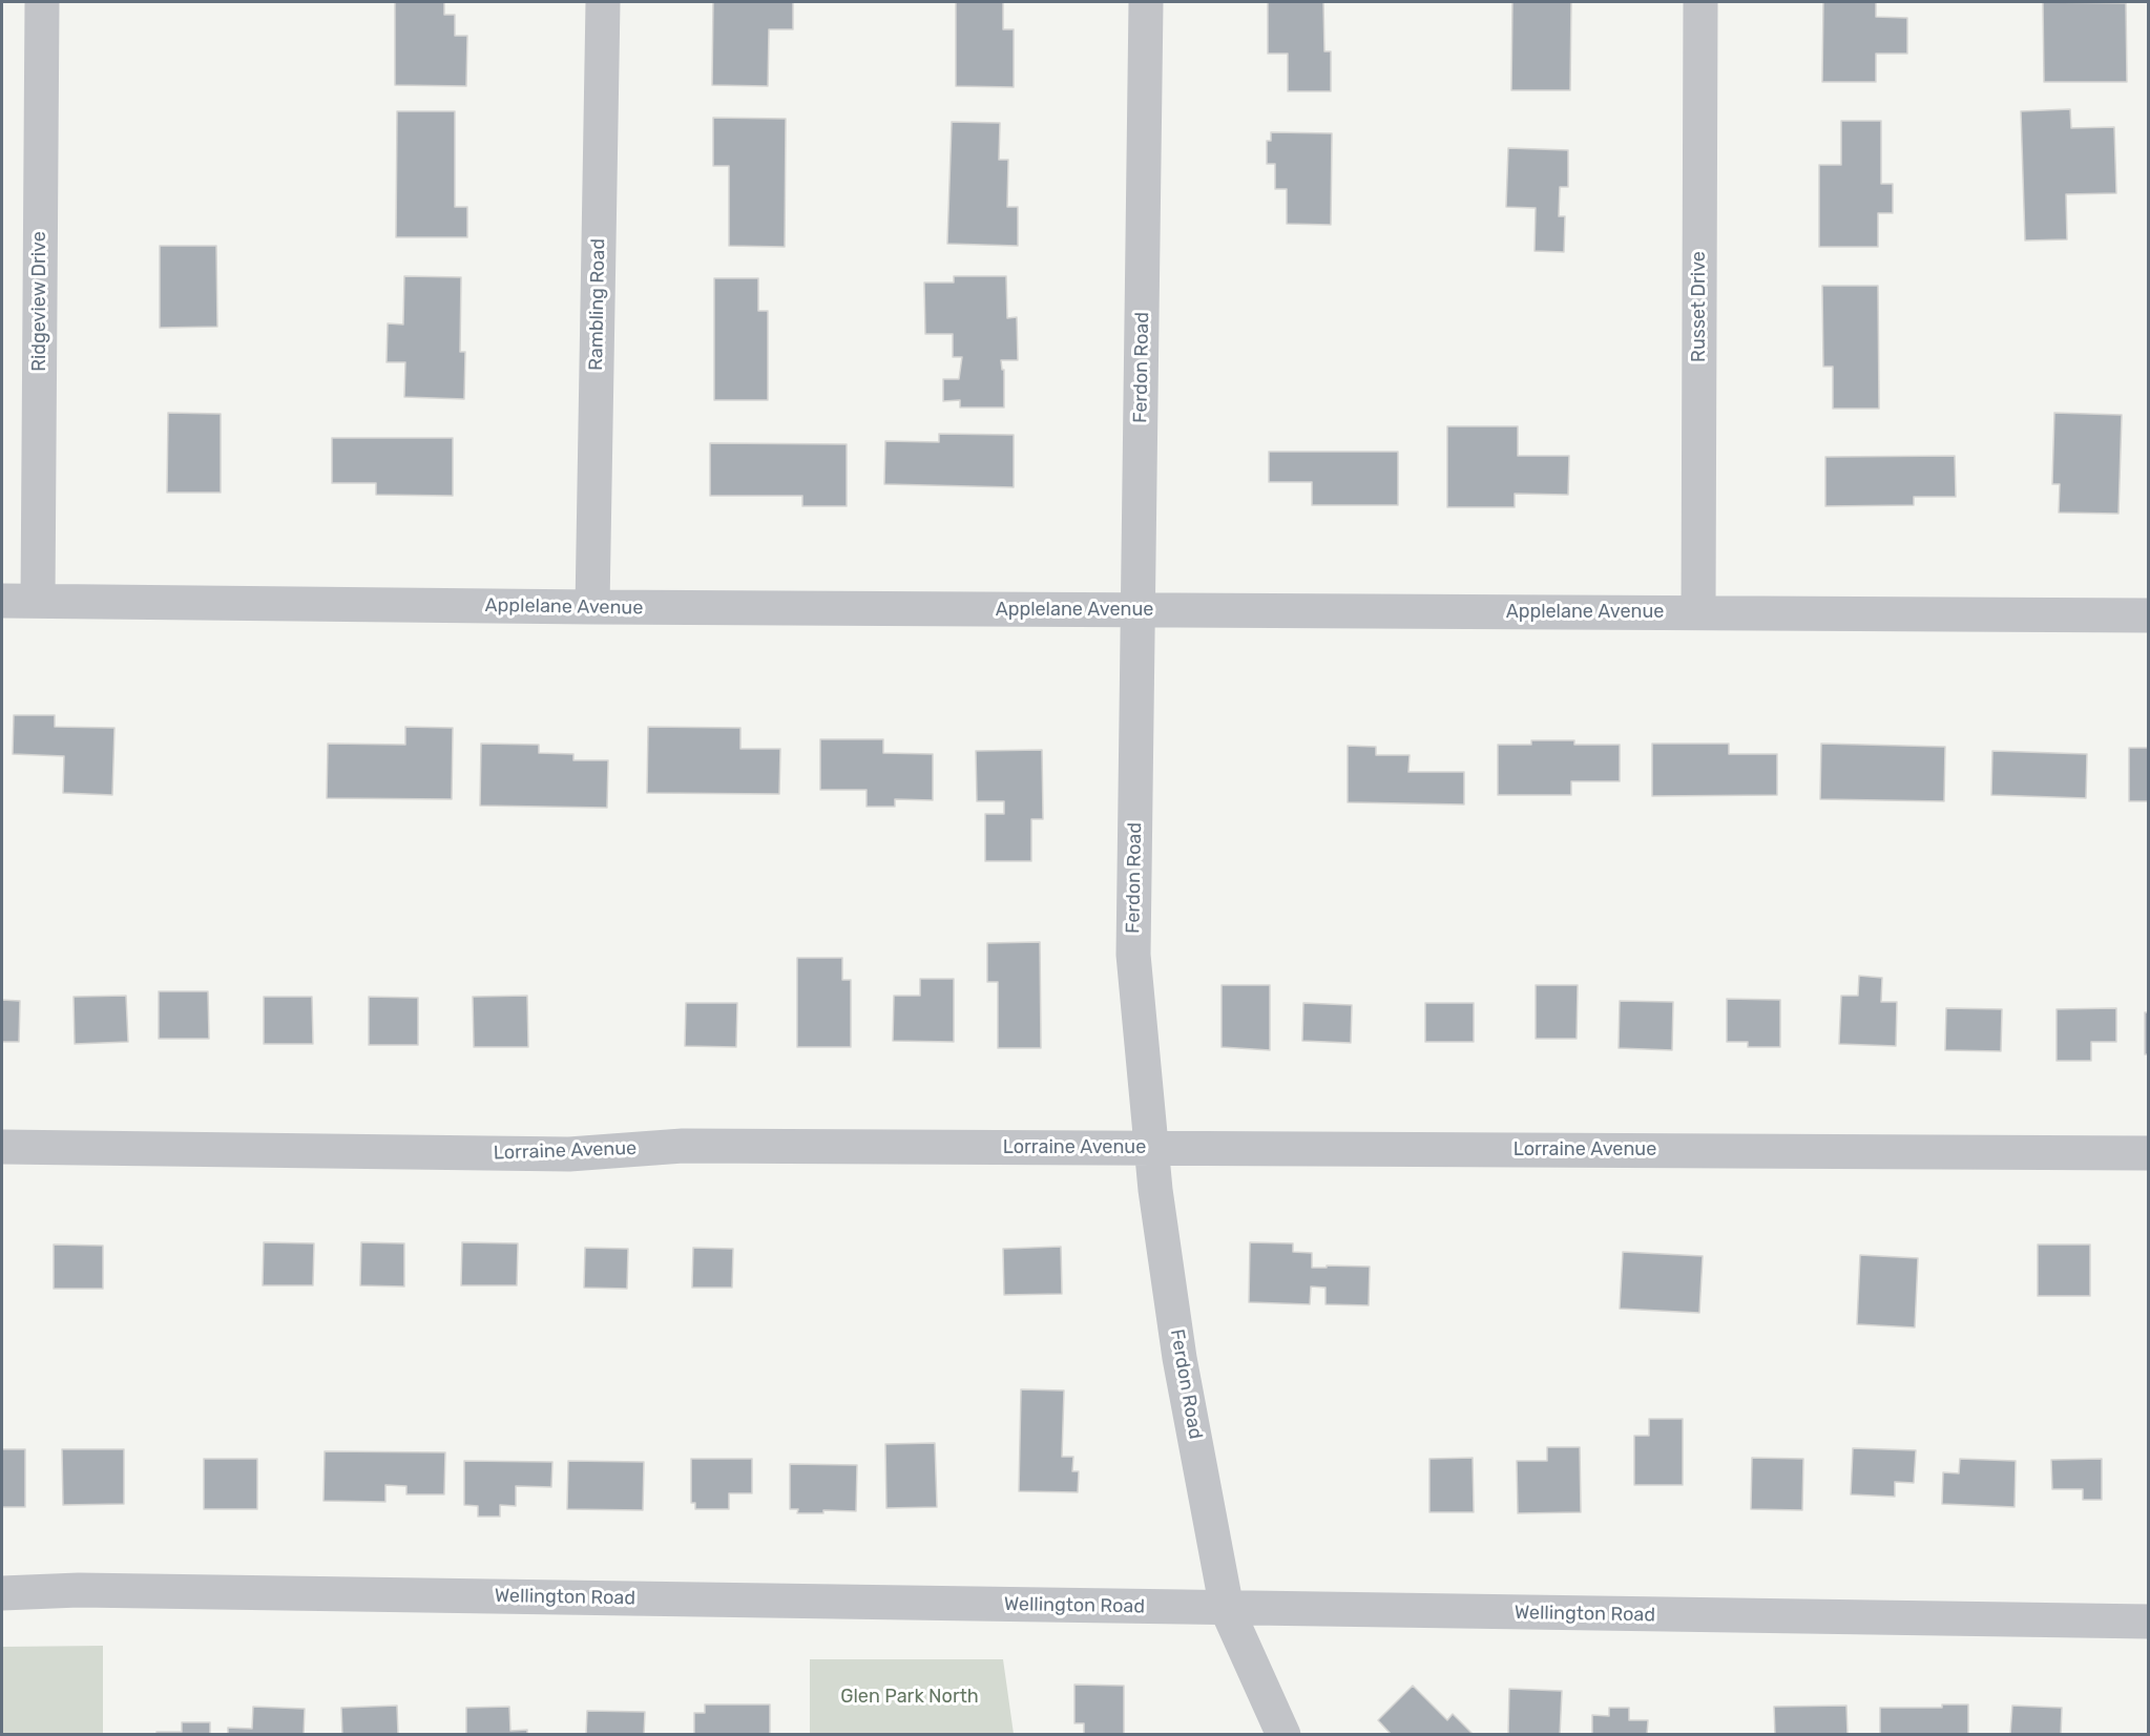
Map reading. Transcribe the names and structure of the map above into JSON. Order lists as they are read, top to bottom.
{
  "streets": {
    "street": [
      "Ridgeview Drive",
      "Rambling Road",
      "Russet Drive",
      "Ferdon Road",
      "Applelane Avenue",
      "Lorraine Avenue",
      "Wellington Road"
    ]
  },
  "crossings": [
    ["Ridgeview Drive", "Applelane Avenue"],
    ["Rambling Road", "Applelane Avenue"],
    ["Russet Drive", "Applelane Avenue"],
    ["Ferdon Road", "Applelane Avenue"],
    ["Ferdon Road", "Lorraine Avenue"],
    ["Ferdon Road", "Wellington Road"]
  ],
  "parks": ["Glen Park North"]
}
